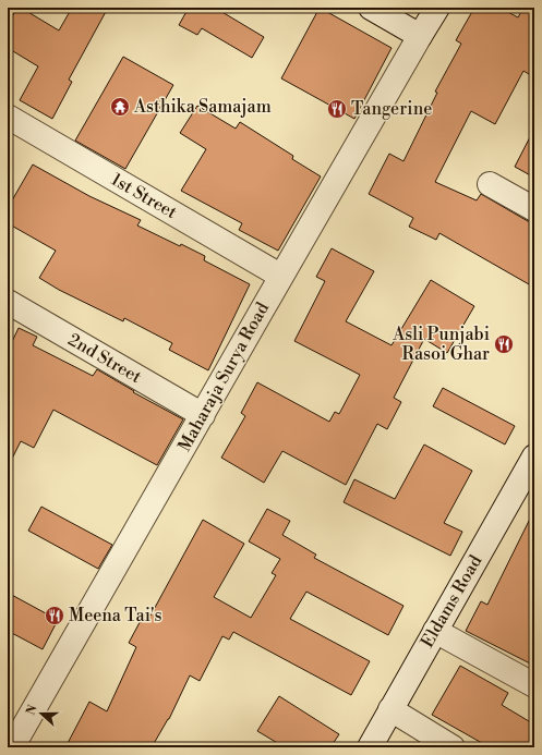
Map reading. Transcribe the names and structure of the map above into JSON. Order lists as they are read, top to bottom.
{
  "streets": {
    "street": [
      "1st Street",
      "2nd Street",
      "Maharaja Surya Road",
      "Eldams Road"
    ]
  },
  "crossings": [
    ["1st Street", "Maharaja Surya Road"],
    ["2nd Street", "Maharaja Surya Road"]
  ],
  "places": {
    "temple": ["Asthika Samajam"],
    "restaurant": ["Tangerine", "Asli Punjabi Rasoi Ghar", "Meena Tai's"]
  },
  "north": "left"
}
